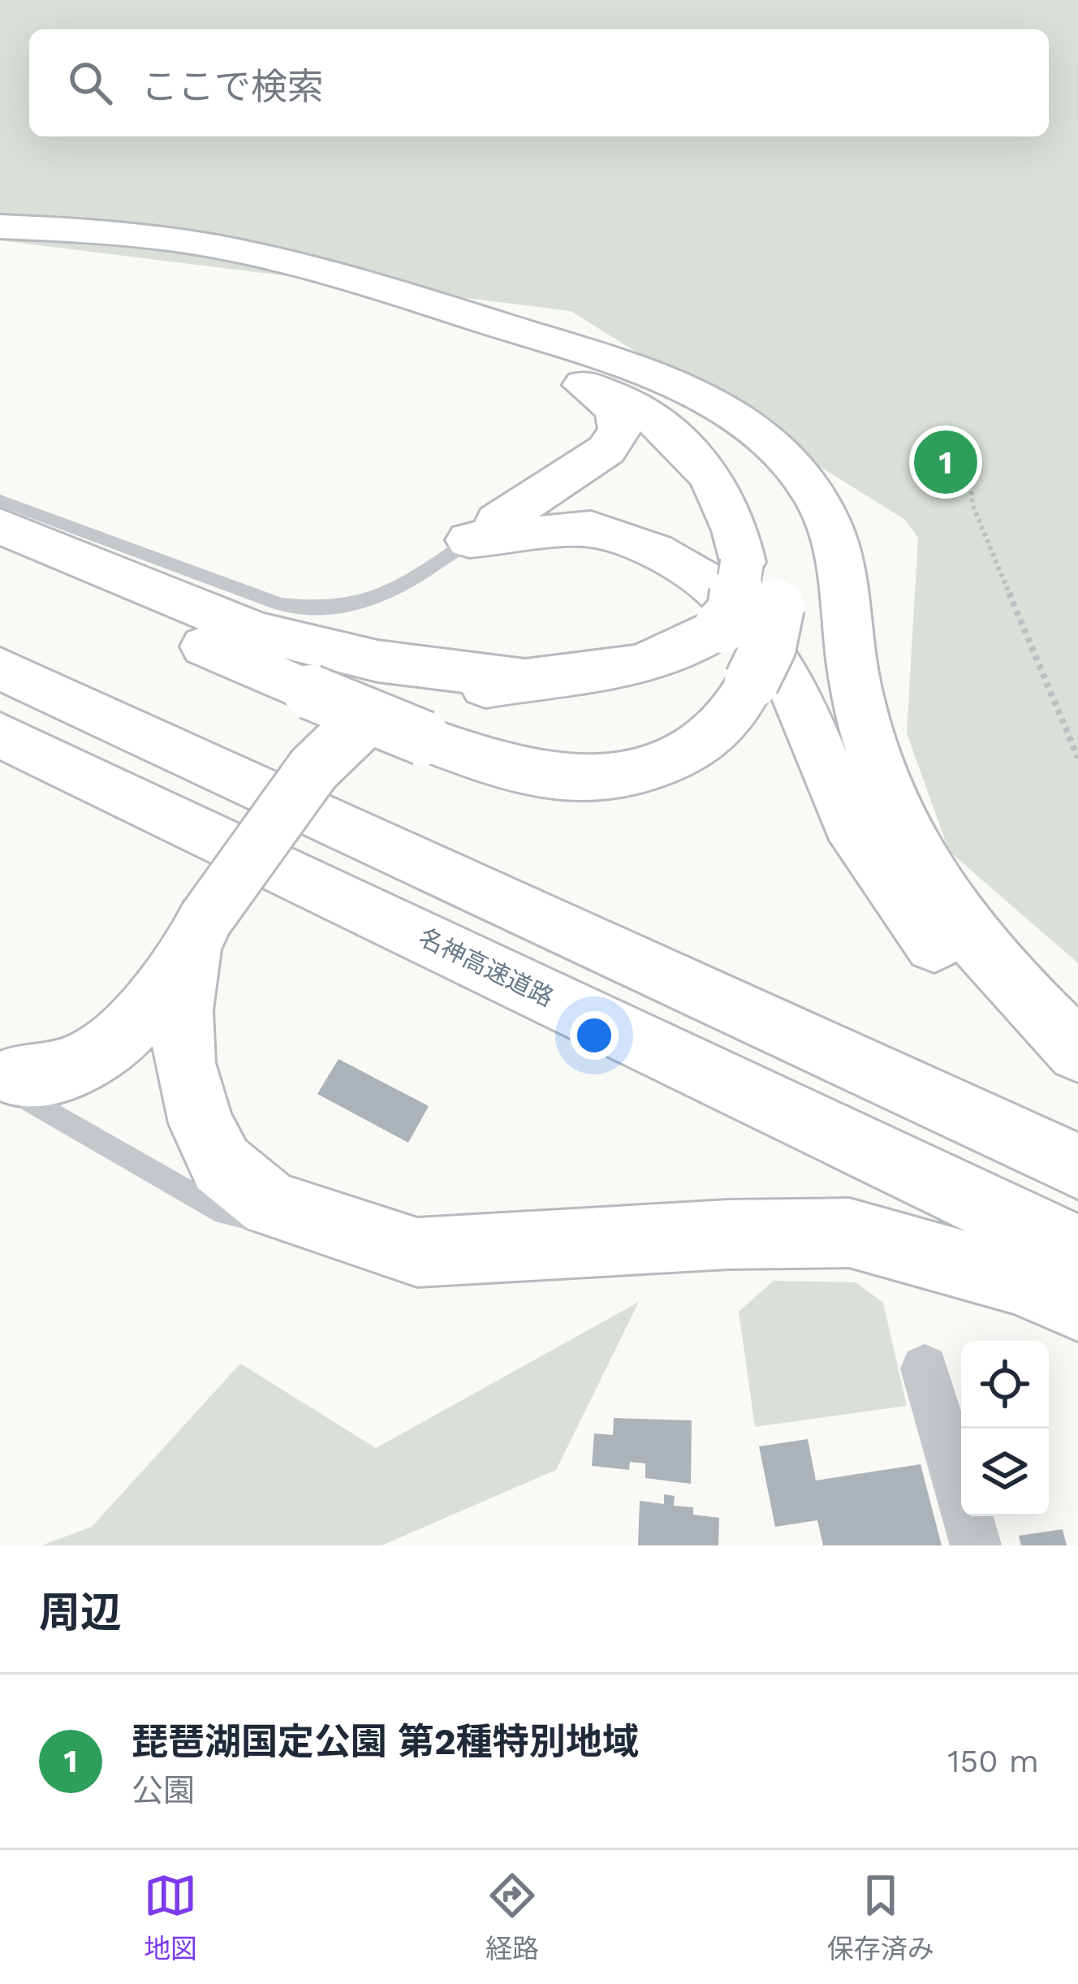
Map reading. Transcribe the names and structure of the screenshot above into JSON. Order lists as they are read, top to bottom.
{
  "streets": {
    "highway": ["名神高速道路"]
  },
  "page": {
    "search": "ここで検索",
    "pins": "1",
    "heading": "周辺",
    "list": [
      {
        "mark": "1",
        "name": "琵琶湖国定公園 第2種特別地域",
        "note": "公園",
        "value": "150 m"
      }
    ],
    "nav": ["地図", "経路", "保存済み"]
  }
}
